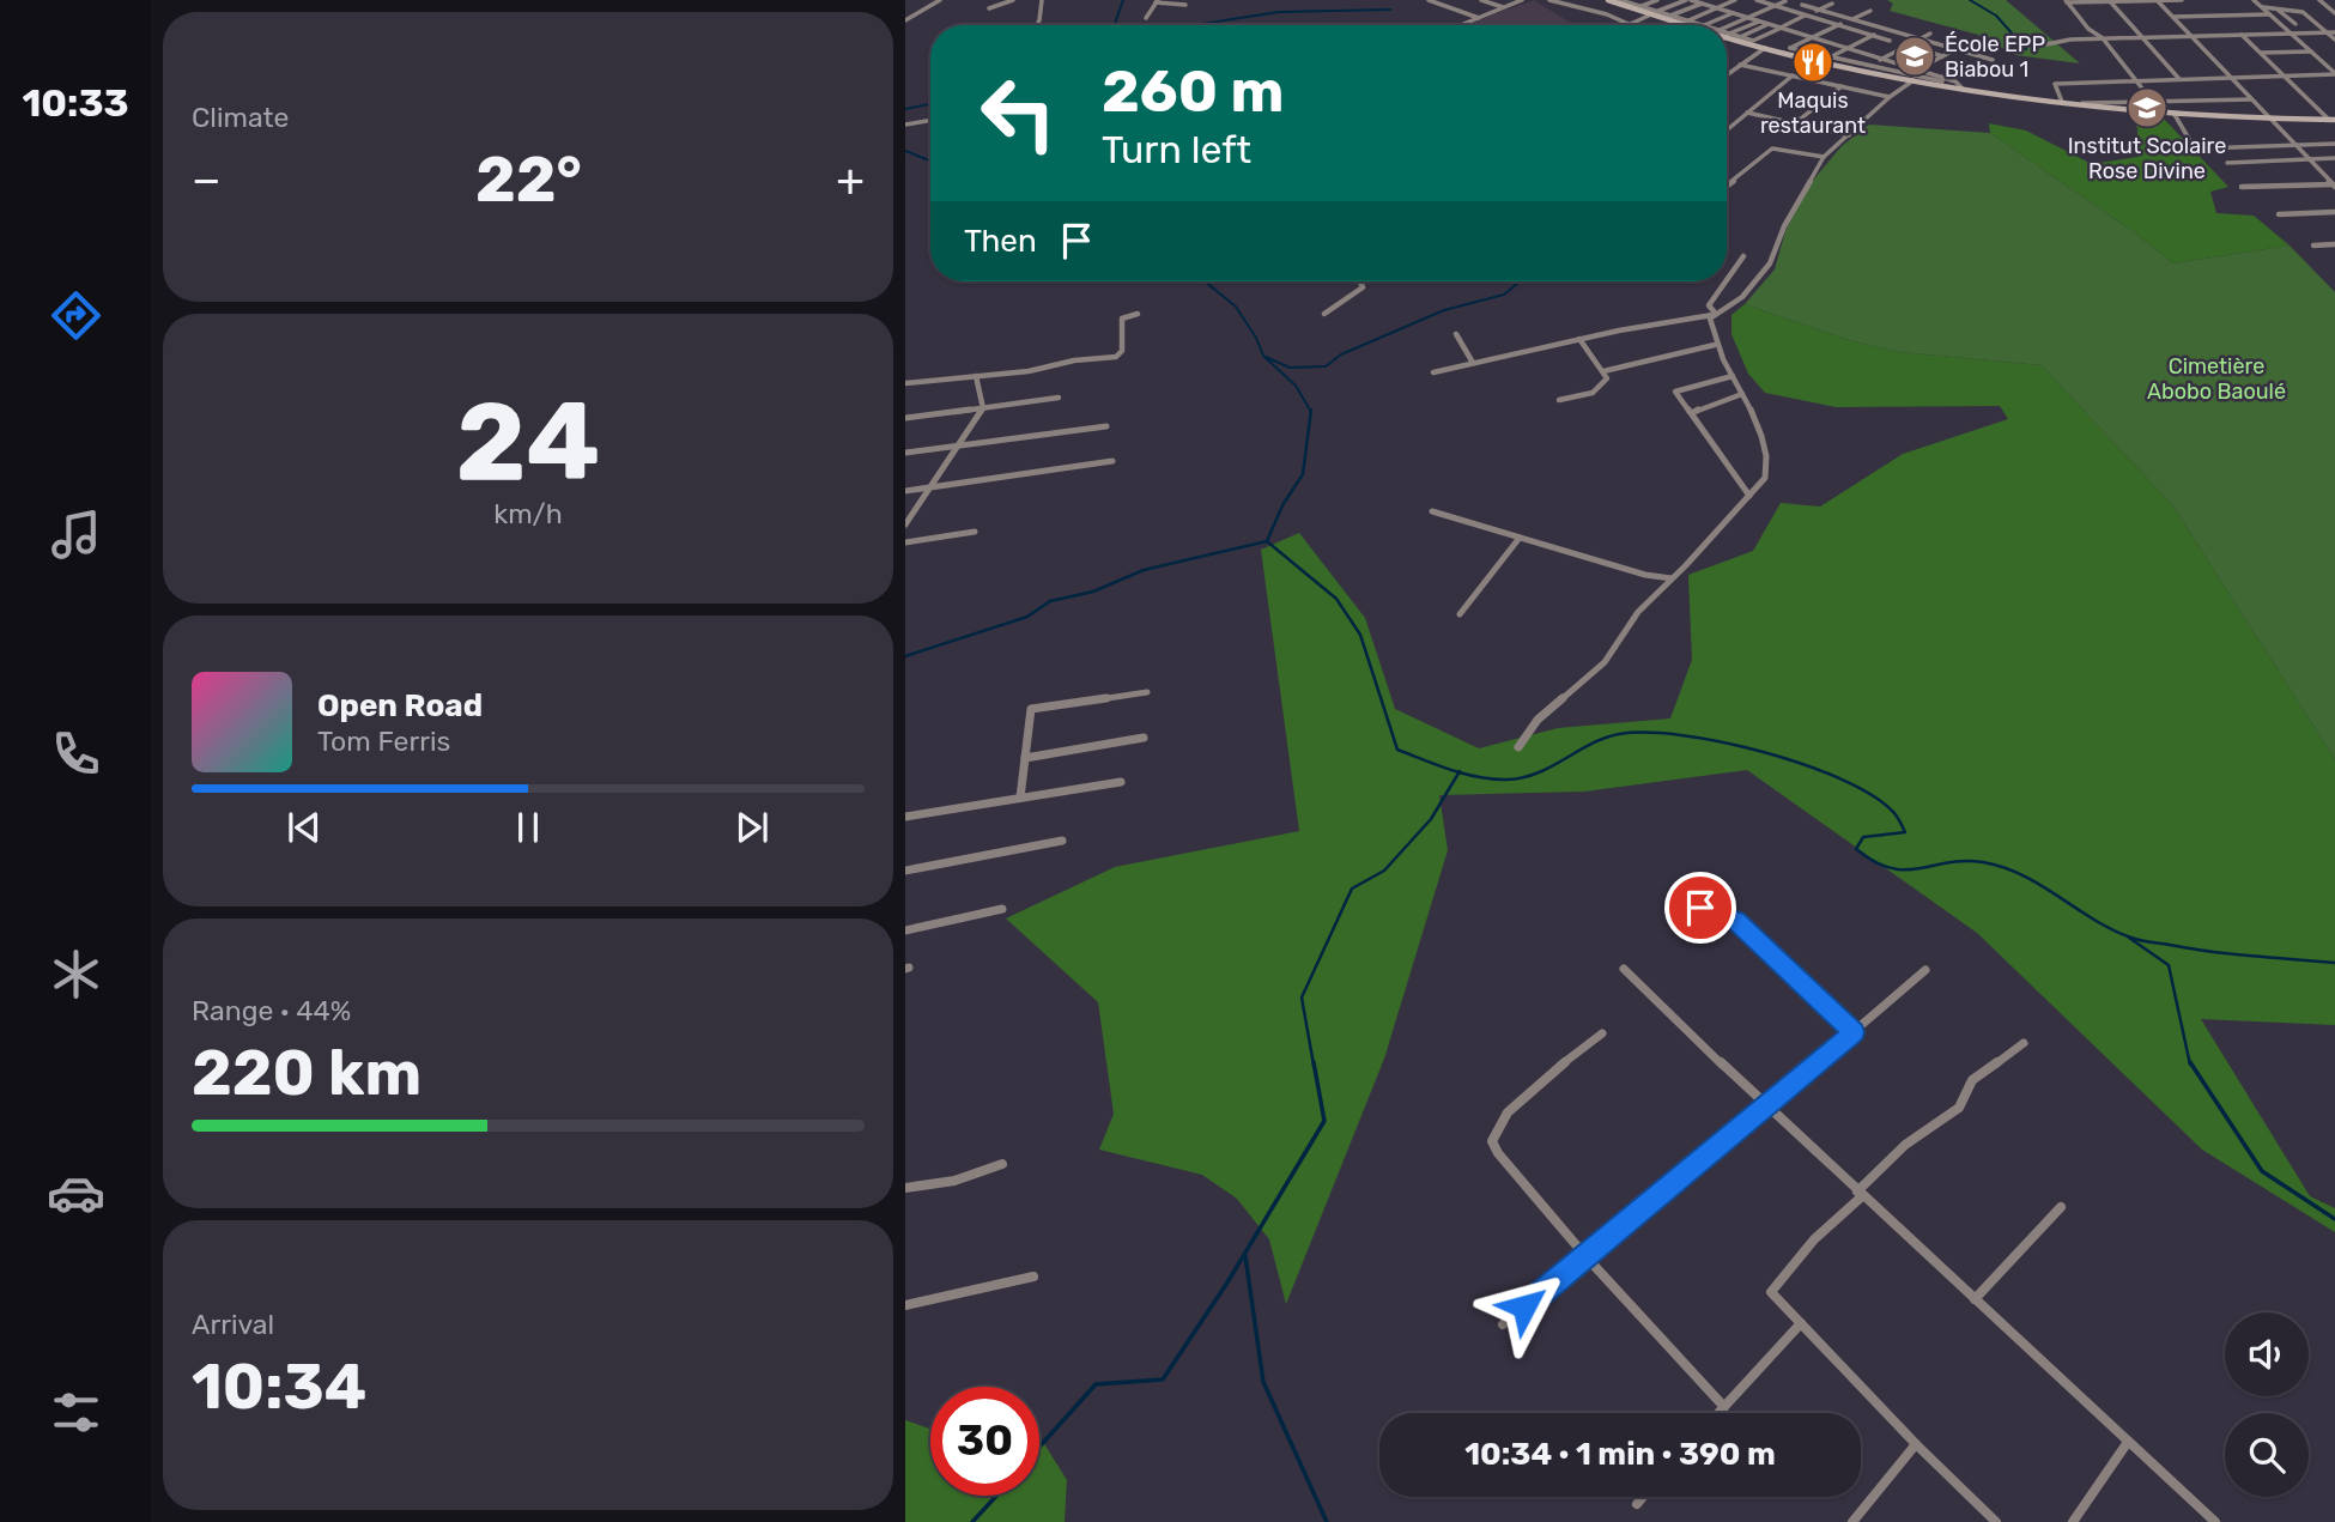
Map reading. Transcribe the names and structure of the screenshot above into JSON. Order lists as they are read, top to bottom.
{
  "parks": ["Cimetière Abobo Baoulé"],
  "places": {
    "school or university": ["École EPP Biabou 1", "Institut Scolaire Rose Divine"],
    "restaurant": ["Maquis restaurant"]
  },
  "page": {
    "tabs": "10:33",
    "tile": [
      "Climate",
      ["24", "km/h"],
      ["Range · 44%", "220 km"],
      ["Arrival", "10:34"]
    ],
    "turn": ["260 m", "Turn left"],
    "heat": ["−", "22°", "+"],
    "then": "Then",
    "song": ["Open Road", "Tom Ferris"],
    "limit": "30",
    "trip": "10:34 · 1 min · 390 m"
  }
}
